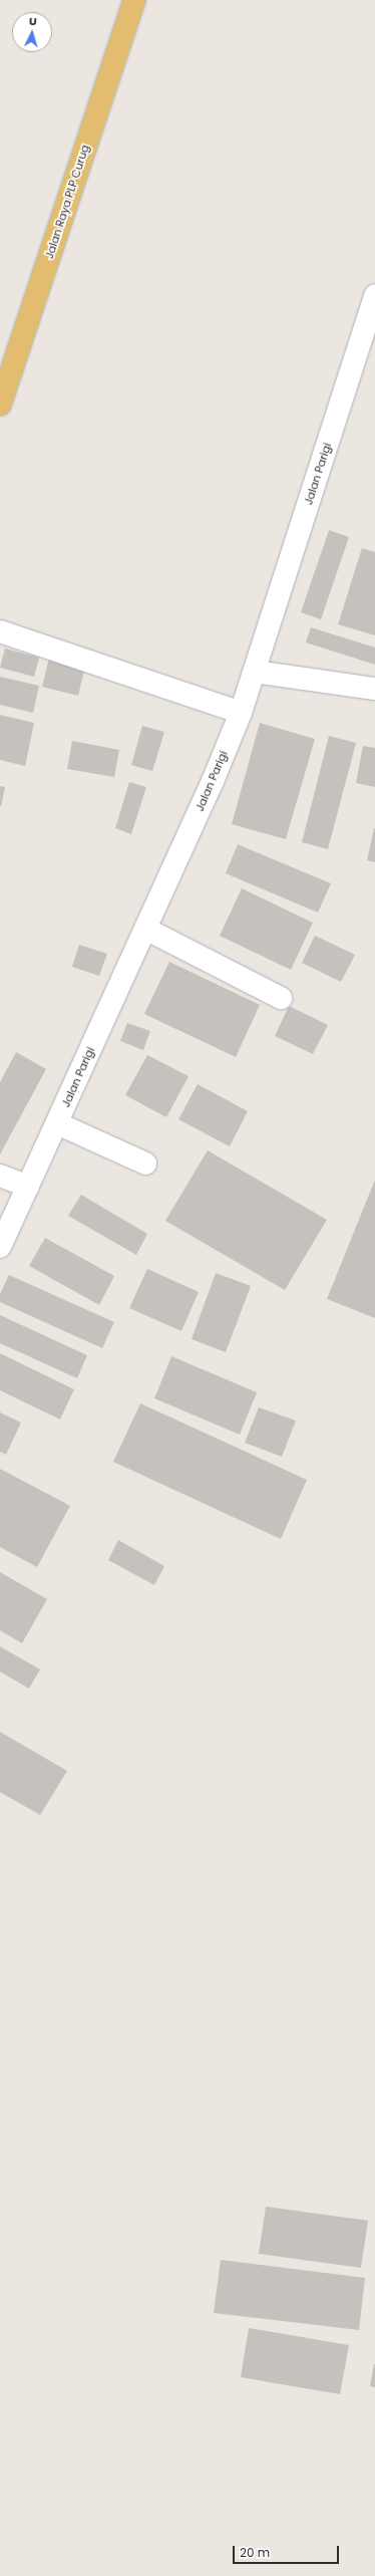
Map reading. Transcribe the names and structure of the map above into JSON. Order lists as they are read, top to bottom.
{
  "streets": {
    "main road": ["Jalan Raya PLP Curug"],
    "street": ["Jalan Parigi"]
  },
  "scale_bar": "20 m",
  "north": "top"
}
